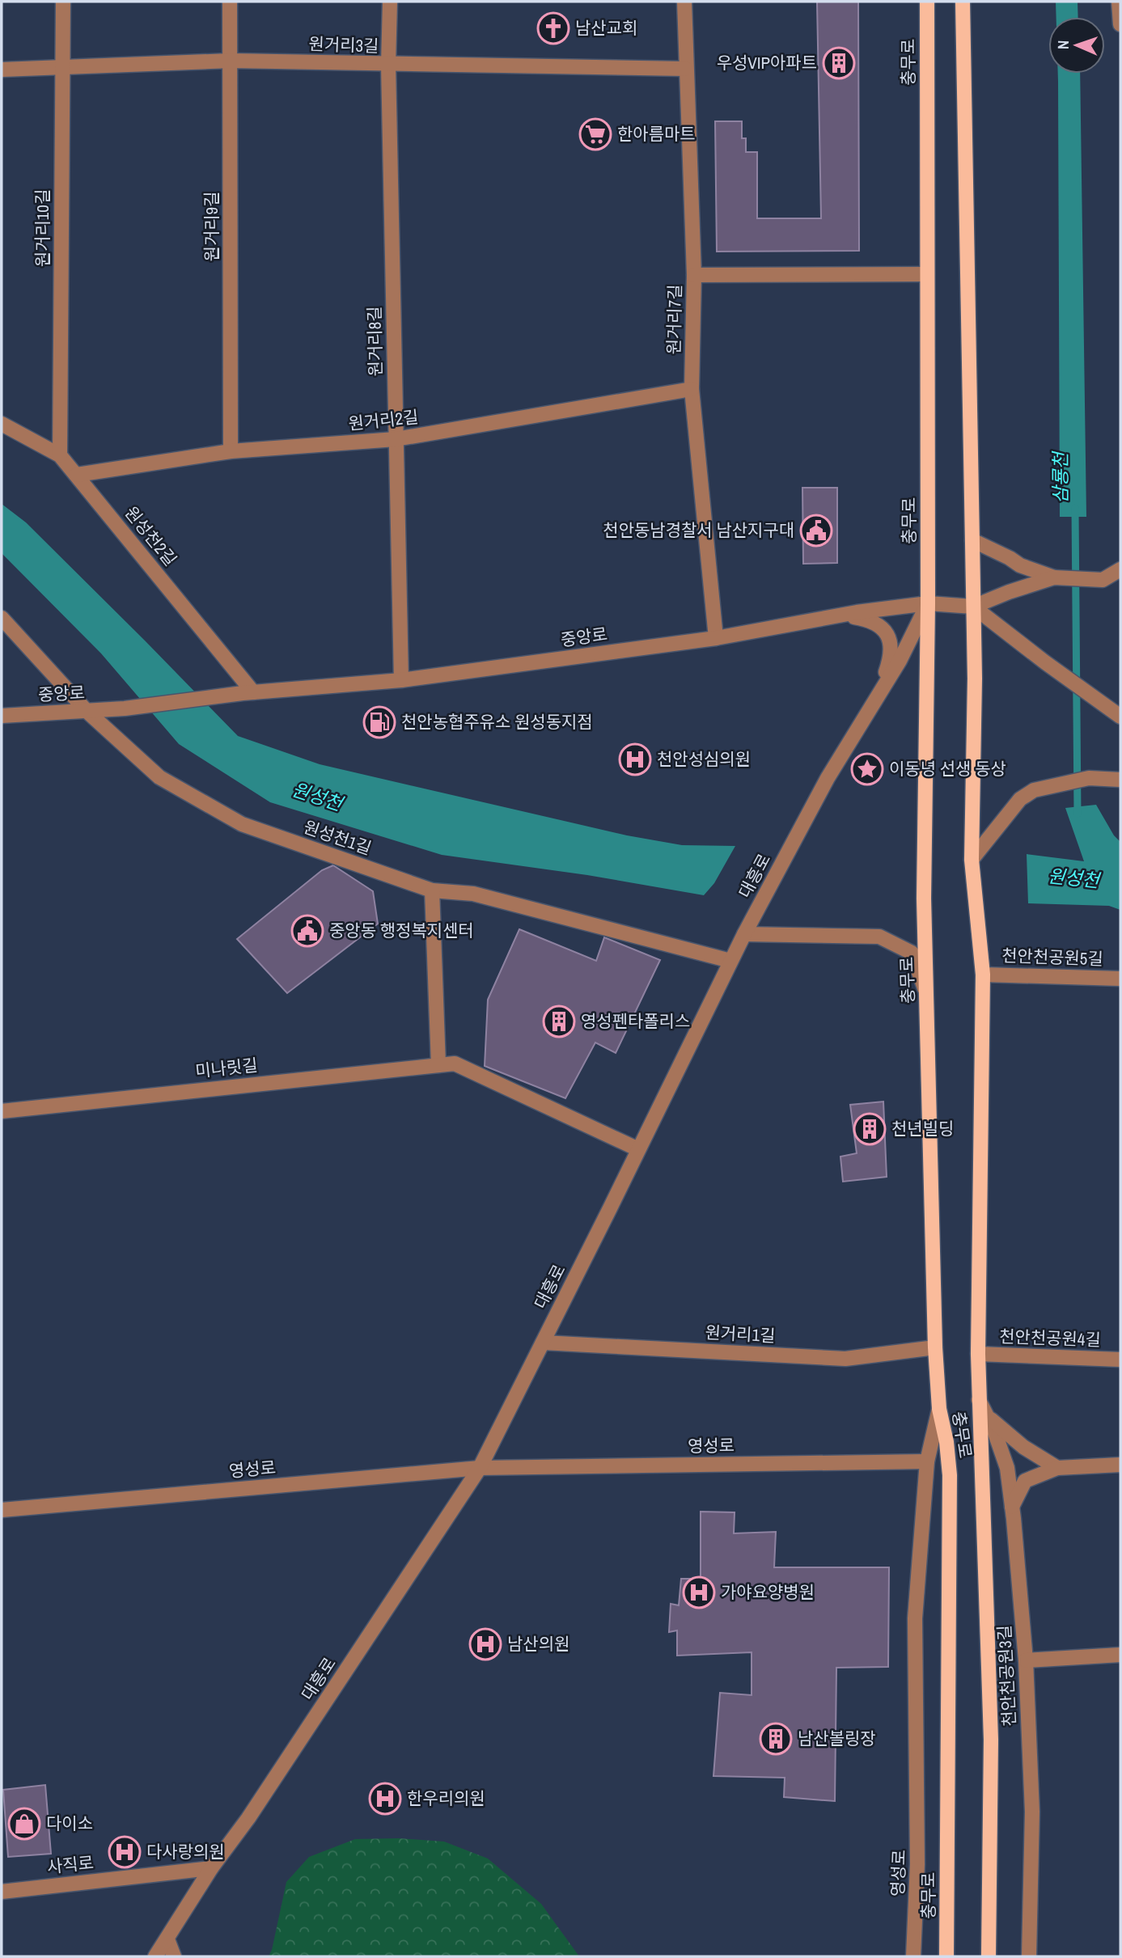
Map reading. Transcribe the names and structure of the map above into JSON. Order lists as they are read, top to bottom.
{
  "streets": {
    "main road": ["충무로"],
    "street": [
      "원거리3길",
      "원거리9길",
      "원거리10길",
      "원거리7길",
      "원거리8길",
      "원거리2길",
      "원성천2길",
      "중앙로",
      "원성천1길",
      "대흥로",
      "천안천공원5길",
      "미나릿길",
      "원거리1길",
      "천안천공원4길",
      "영성로",
      "천안천공원3길",
      "사직로"
    ]
  },
  "crossings": [
    ["원거리3길", "원거리9길"],
    ["원거리3길", "원거리10길"],
    ["원거리3길", "원거리7길"],
    ["원거리3길", "원거리8길"],
    ["충무로", "중앙로"],
    ["충무로", "대흥로"],
    ["충무로", "천안천공원5길"],
    ["충무로", "원거리1길"],
    ["충무로", "천안천공원4길"],
    ["충무로", "천안천공원3길"],
    ["원거리9길", "원거리2길"],
    ["원거리10길", "원성천2길"],
    ["원거리7길", "원거리2길"],
    ["원거리7길", "중앙로"],
    ["원거리8길", "원거리2길"],
    ["원거리8길", "중앙로"],
    ["원거리2길", "원성천2길"],
    ["원성천2길", "중앙로"],
    ["중앙로", "원성천1길"],
    ["중앙로", "대흥로"],
    ["원성천1길", "대흥로"],
    ["대흥로", "미나릿길"],
    ["대흥로", "원거리1길"],
    ["대흥로", "영성로"],
    ["대흥로", "사직로"]
  ],
  "water": ["삼룡천", "원성천"],
  "places": {
    "church": ["남산교회"],
    "building": [
      "우성VIP아파트",
      "영성펜타폴리스",
      "천년빌딩",
      "남산볼링장"
    ],
    "supermarket": ["한아름마트"],
    "public building": ["천안동남경찰서 남산지구대", "중앙동 행정복지센터"],
    "fuel station": ["천안농협주유소 원성동지점"],
    "hospital": [
      "천안성심의원",
      "가야요양병원",
      "남산의원",
      "한우리의원",
      "다사랑의원"
    ],
    "place": ["이동녕 선생 동상"],
    "shop": ["다이소"]
  },
  "north": "left"
}
